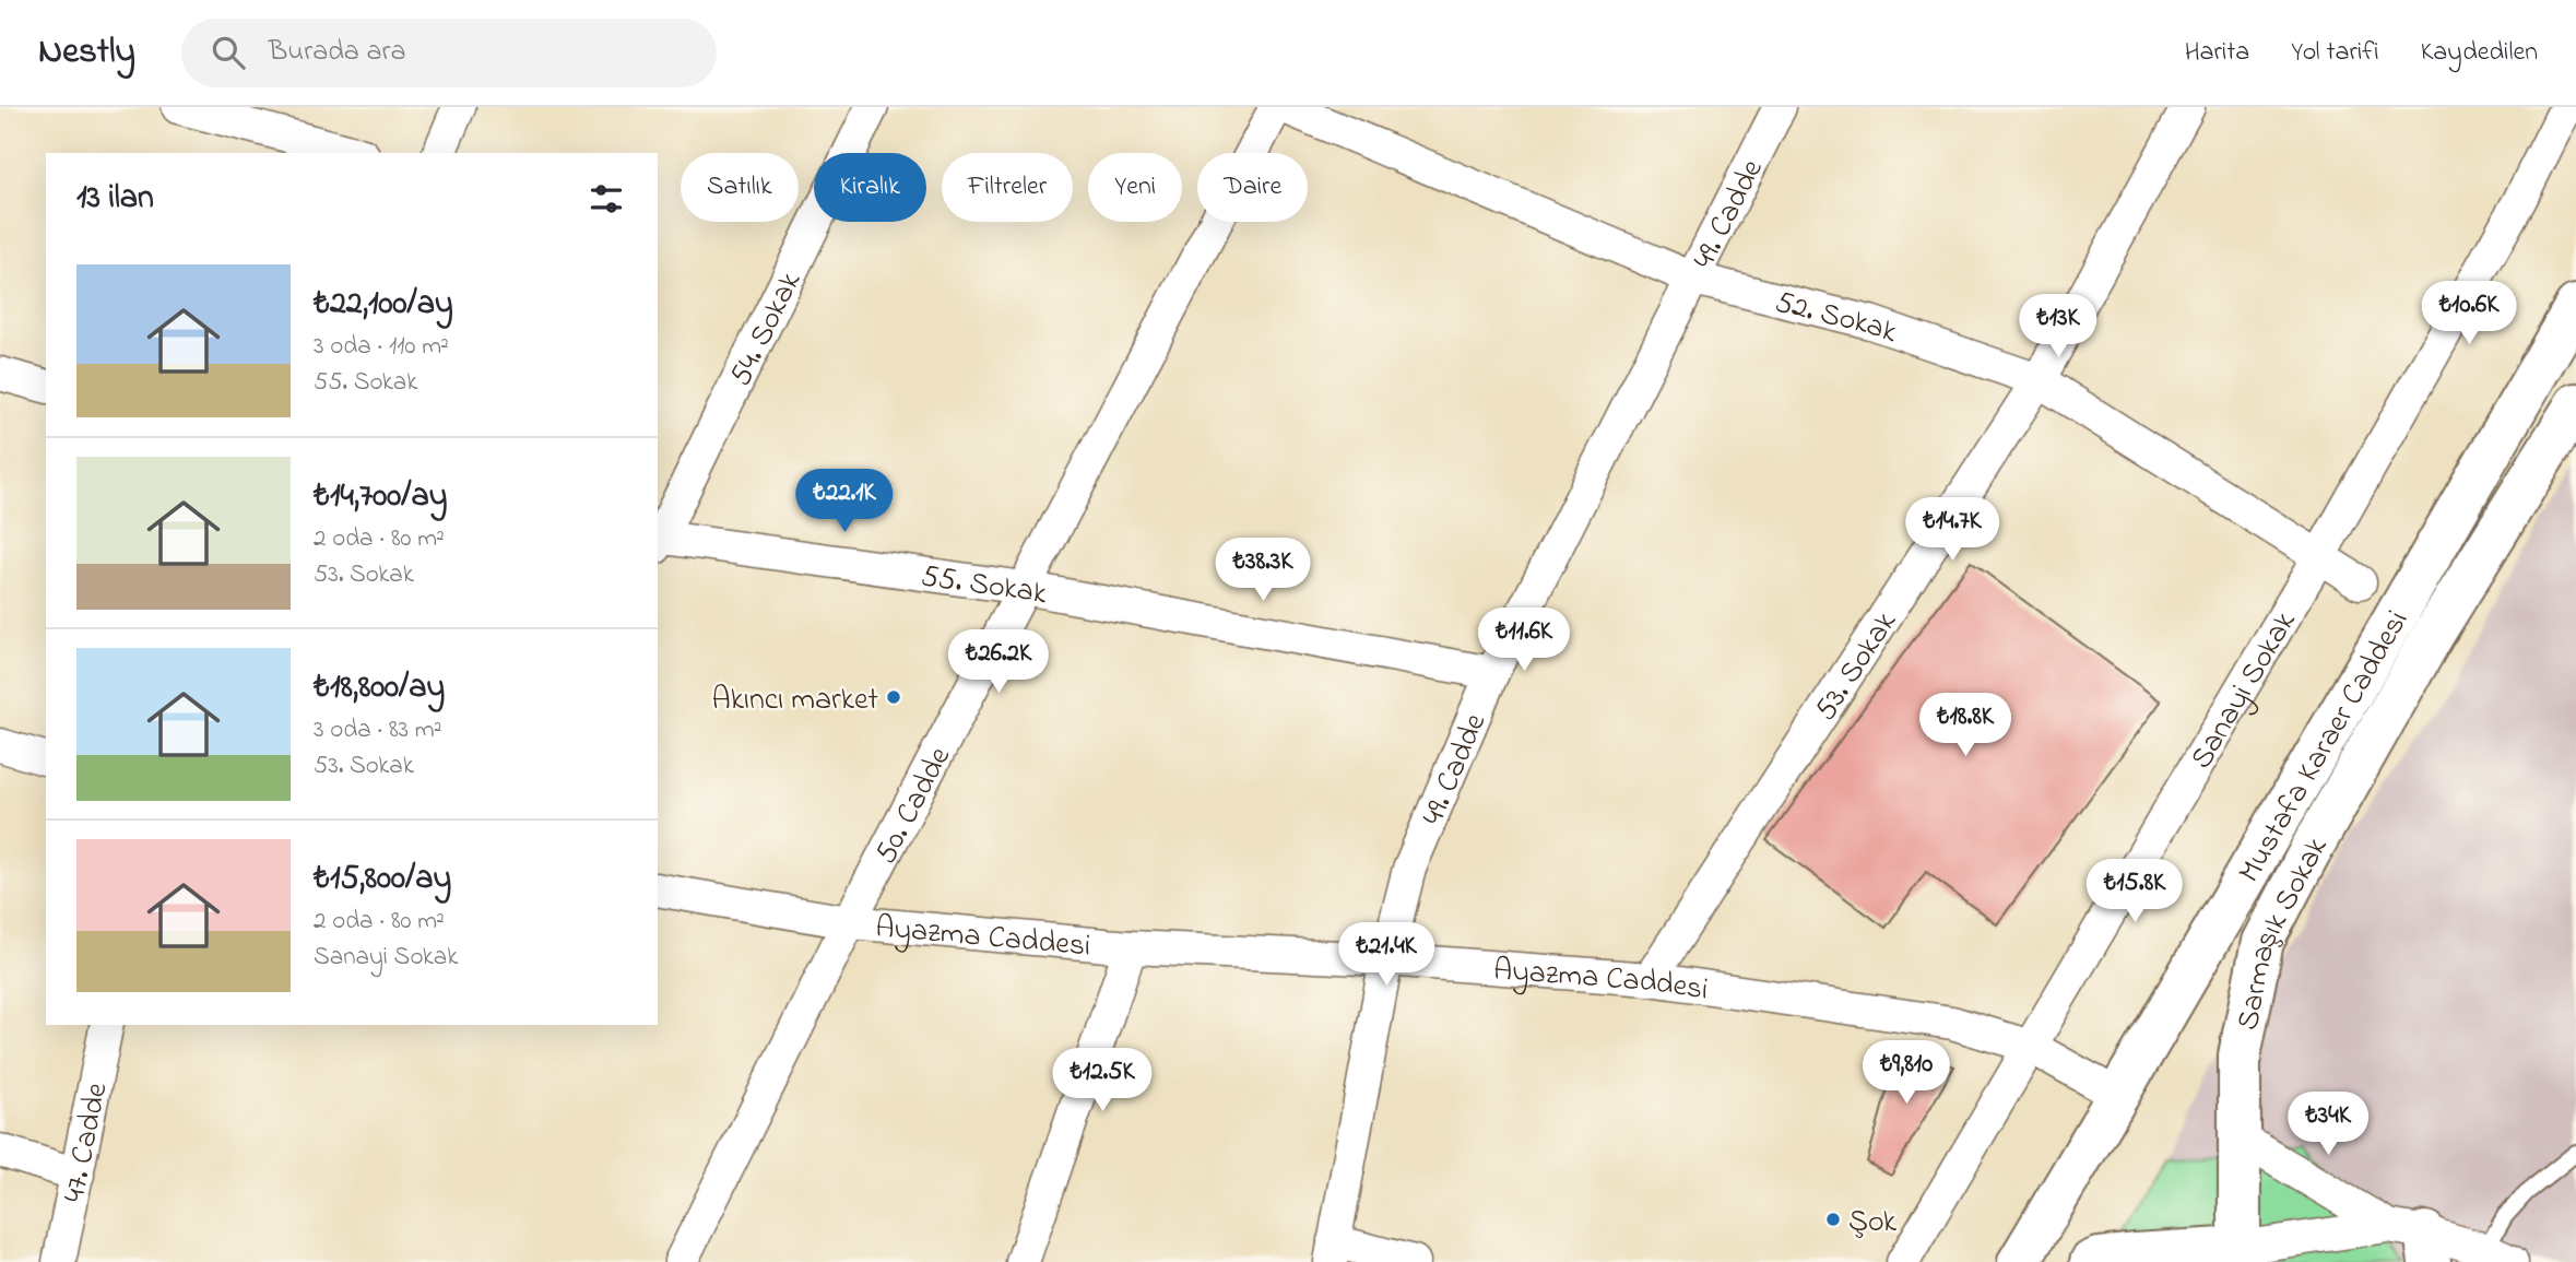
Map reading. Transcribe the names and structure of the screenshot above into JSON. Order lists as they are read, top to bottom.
{
  "streets": {
    "main road": ["Mustafa Karaer Caddesi", "Sarmaşık Sokak"],
    "street": [
      "49. Cadde",
      "52. Sokak",
      "54. Sokak",
      "55. Sokak",
      "53. Sokak",
      "Sanayi Sokak",
      "50. Cadde",
      "Ayazma Caddesi",
      "47. Cadde"
    ]
  },
  "crossings": [
    ["49. Cadde", "52. Sokak"],
    ["49. Cadde", "55. Sokak"],
    ["49. Cadde", "Ayazma Caddesi"],
    ["52. Sokak", "53. Sokak"],
    ["52. Sokak", "Sanayi Sokak"],
    ["55. Sokak", "50. Cadde"],
    ["53. Sokak", "Ayazma Caddesi"],
    ["Sanayi Sokak", "Ayazma Caddesi"],
    ["Mustafa Karaer Caddesi", "Ayazma Caddesi"],
    ["Mustafa Karaer Caddesi", "Sarmaşık Sokak"],
    ["50. Cadde", "Ayazma Caddesi"]
  ],
  "places": ["Akıncı market", "Şok"],
  "page": {
    "header": "Nestly",
    "search": "Burada ara",
    "nav": ["Harita", "Yol tarifi", "Kaydedilen"],
    "chip": [
      "Satılık",
      "Kiralık",
      "Filtreler",
      "Yeni",
      "Daire"
    ],
    "heading": "13 ilan",
    "list": [
      {
        "name": "₺22,100/ay",
        "note": "3 oda · 110 m² · 55. Sokak"
      },
      {
        "name": "₺14,700/ay",
        "note": "2 oda · 80 m² · 53. Sokak"
      },
      {
        "name": "₺18,800/ay",
        "note": "3 oda · 83 m² · 53. Sokak"
      },
      {
        "name": "₺15,800/ay",
        "note": "2 oda · 80 m² · Sanayi Sokak"
      }
    ],
    "price": [
      "₺10.6K",
      "₺13K",
      "₺22.1K",
      "₺14.7K",
      "₺38.3K",
      "₺11.6K",
      "₺26.2K",
      "₺18.8K",
      "₺15.8K",
      "₺21.4K",
      "₺9,810",
      "₺12.5K",
      "₺34K"
    ]
  }
}
